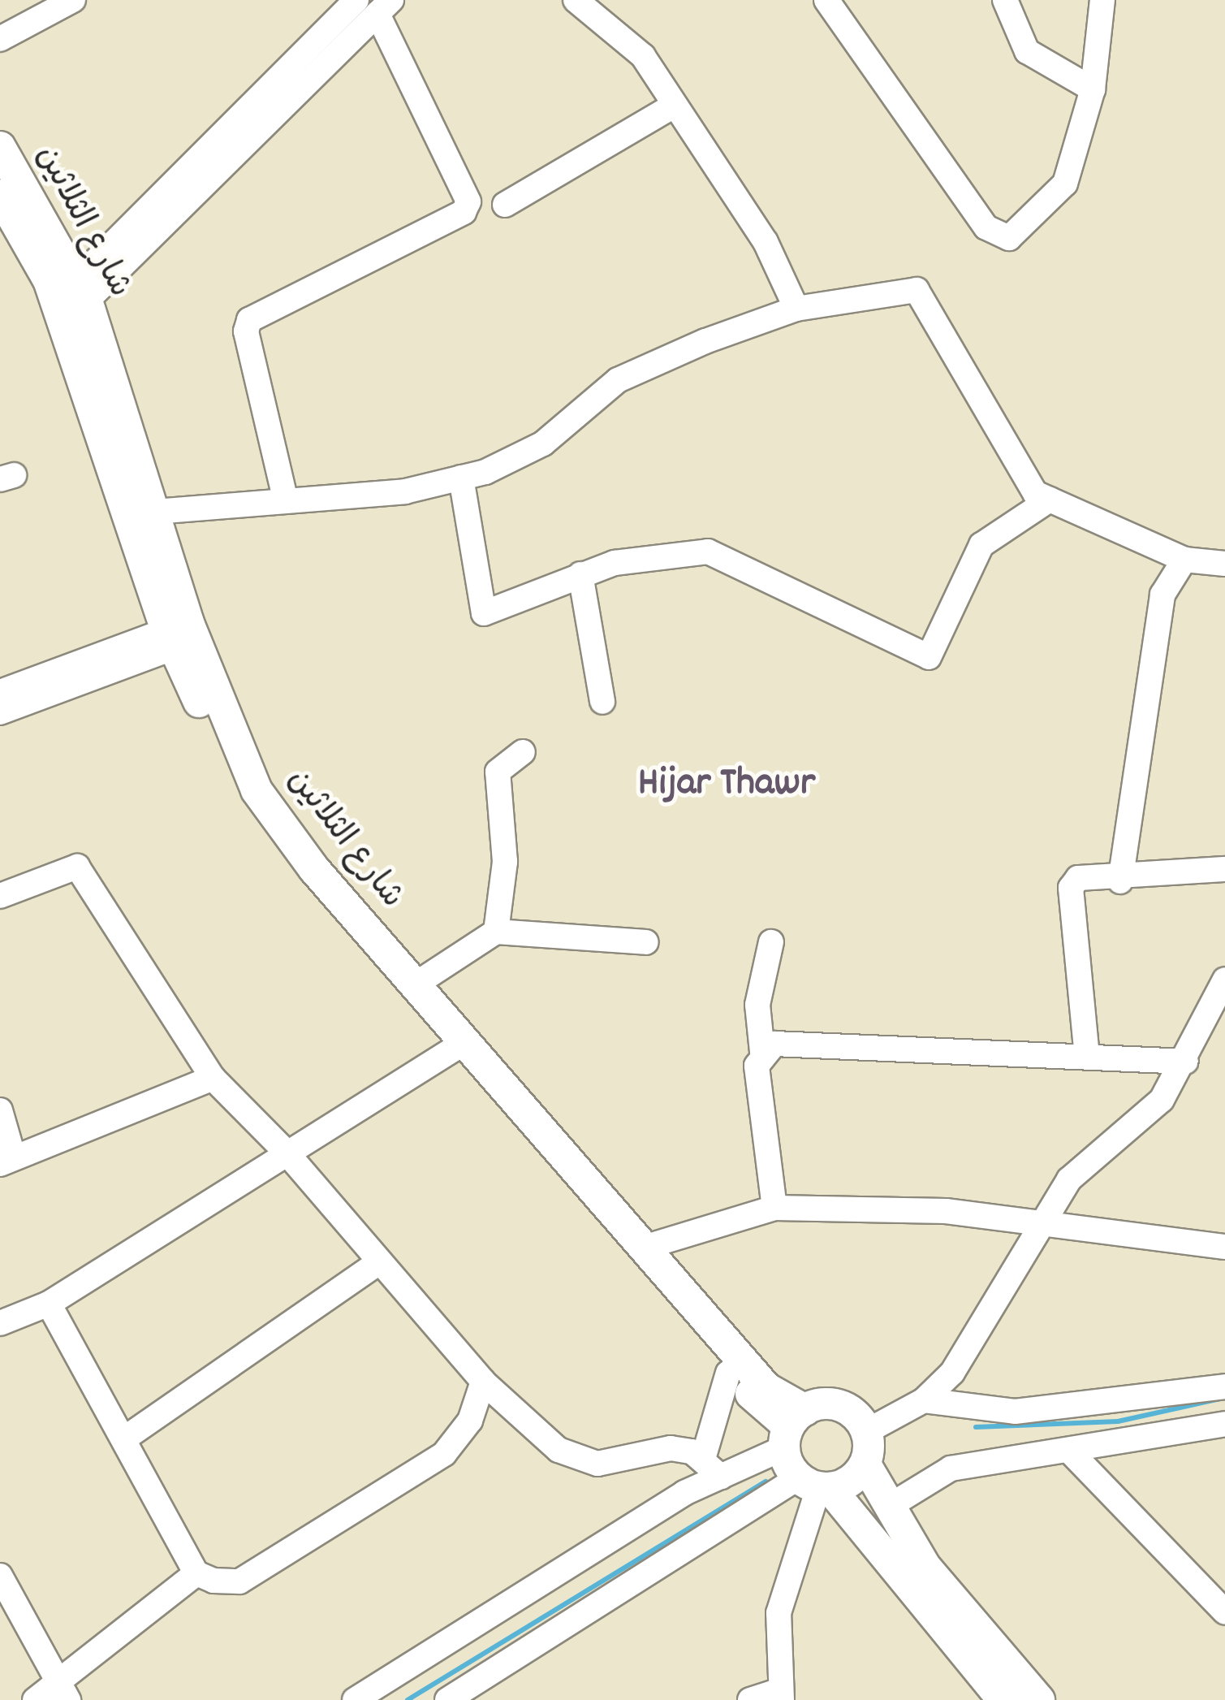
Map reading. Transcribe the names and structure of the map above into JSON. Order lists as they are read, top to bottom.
{
  "streets": {
    "main road": ["شارع الثلاثين"]
  },
  "districts": ["Hijar Thawr"]
}
